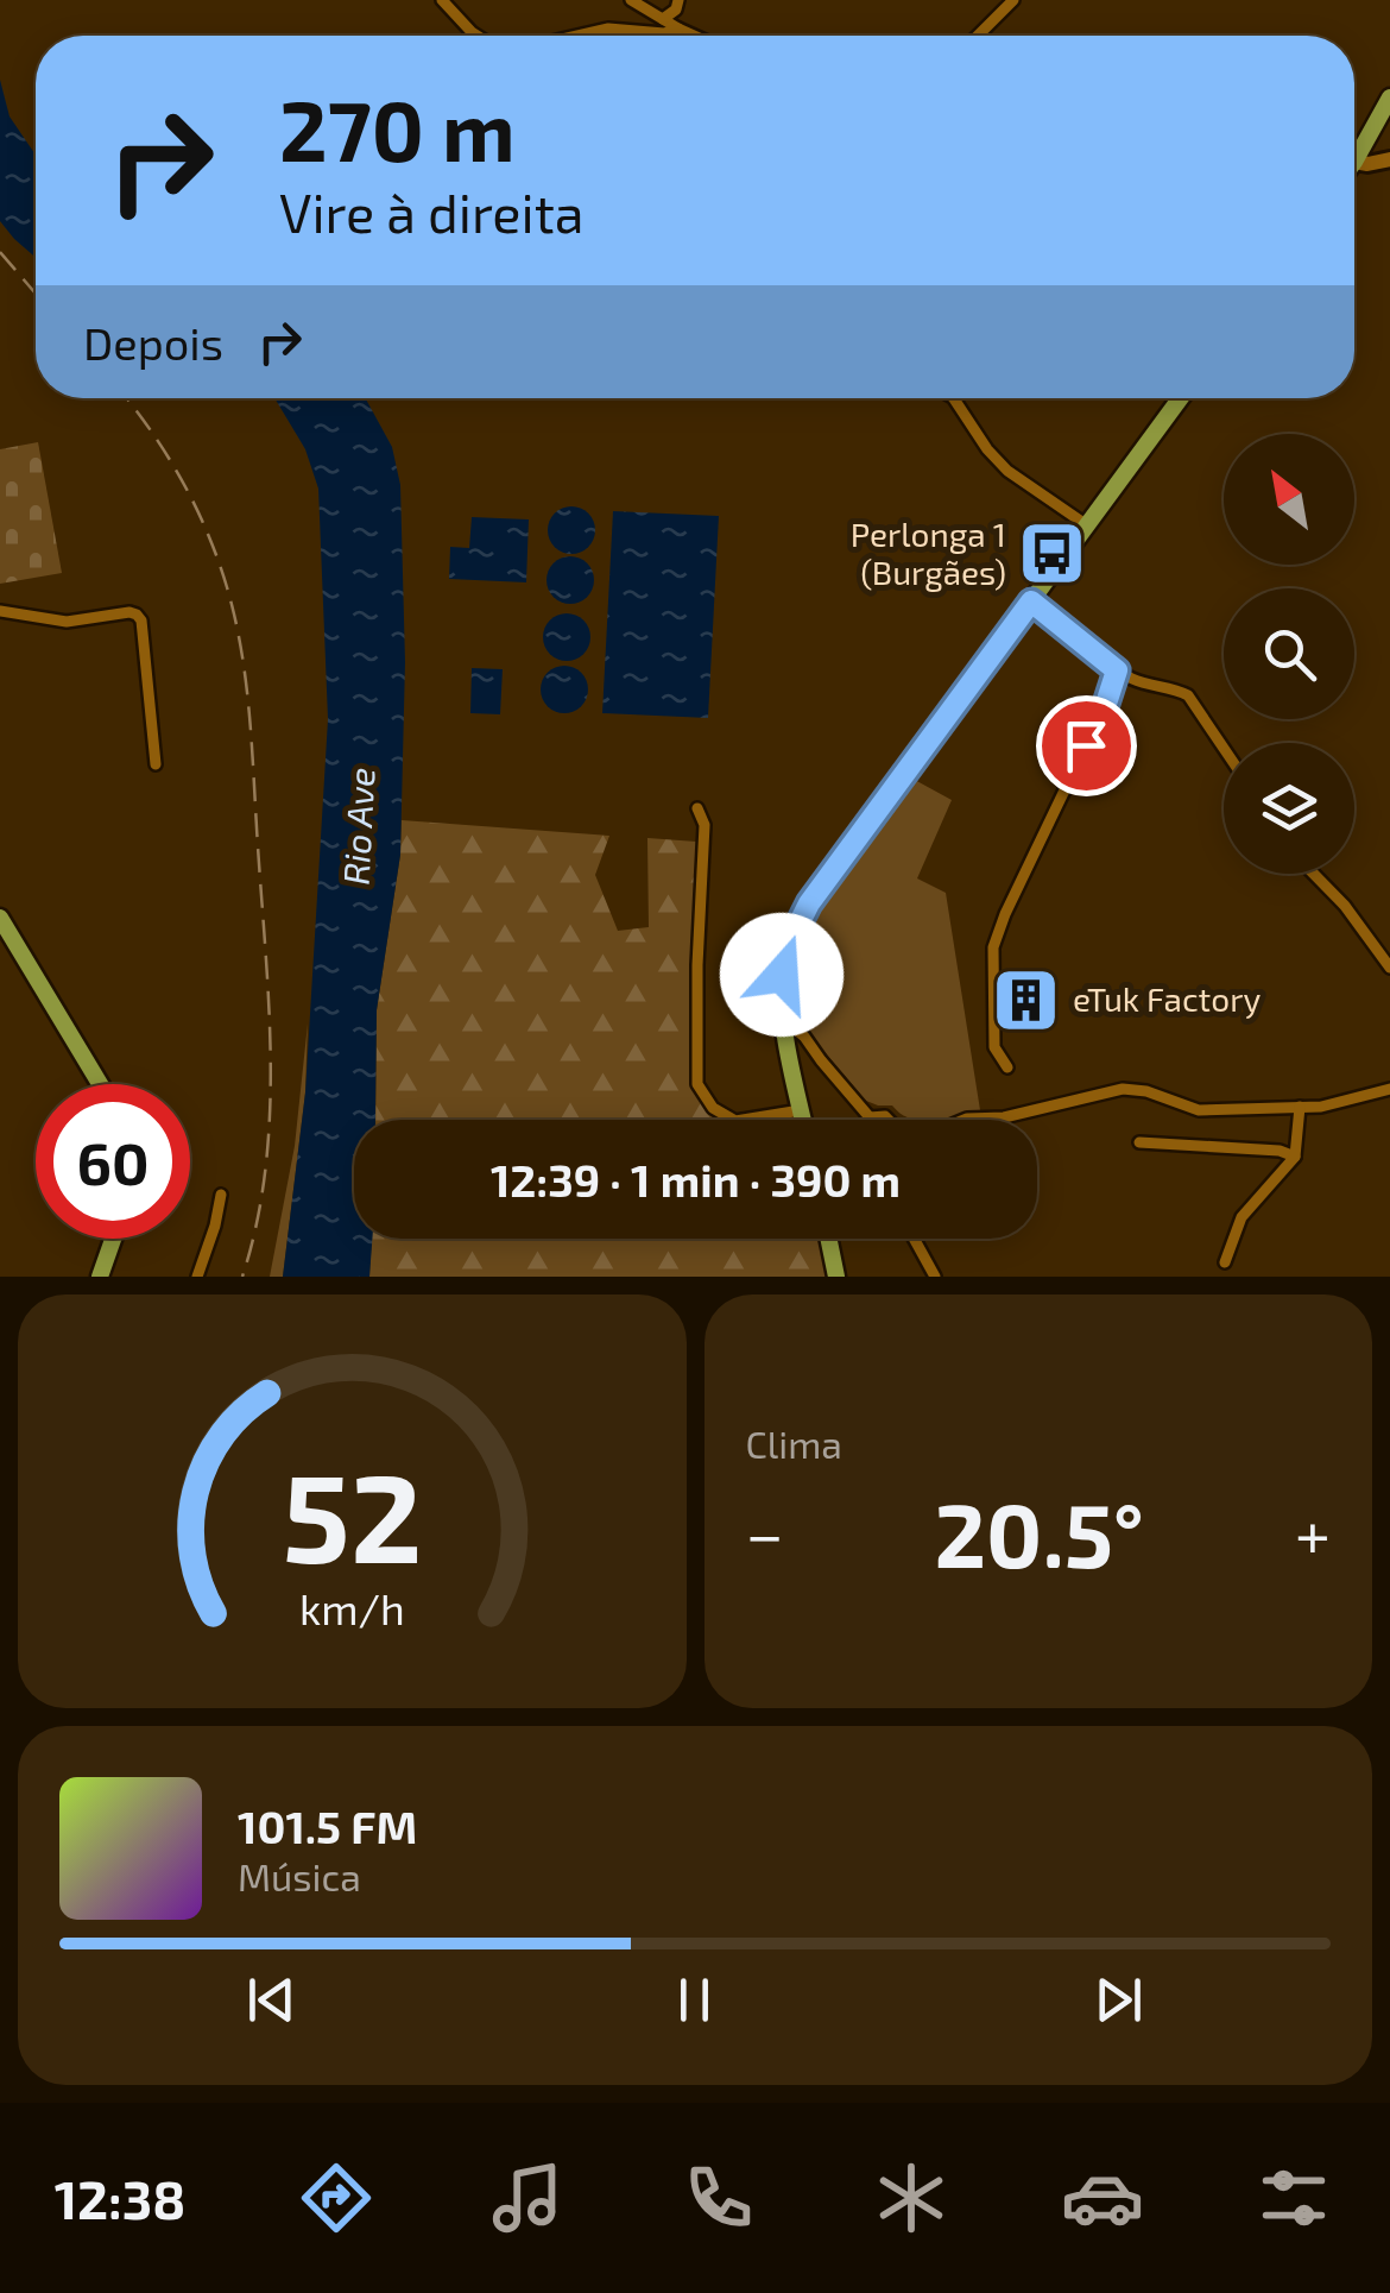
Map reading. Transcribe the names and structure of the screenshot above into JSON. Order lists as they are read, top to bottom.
{
  "water": ["Rio Ave"],
  "places": {
    "bus stop": ["Perlonga 1 (Burgães)"],
    "building": ["eTuk Factory"]
  },
  "north": "top left",
  "page": {
    "turn": ["270 m", "Vire à direita"],
    "then": "Depois",
    "limit": "60",
    "trip": "12:39 · 1 min · 390 m",
    "tile": "Clima",
    "heat": ["−", "20.5°", "+"],
    "song": ["101.5 FM", "Música"],
    "tabs": "12:38",
    "gauge": ["52", "km/h"]
  }
}
